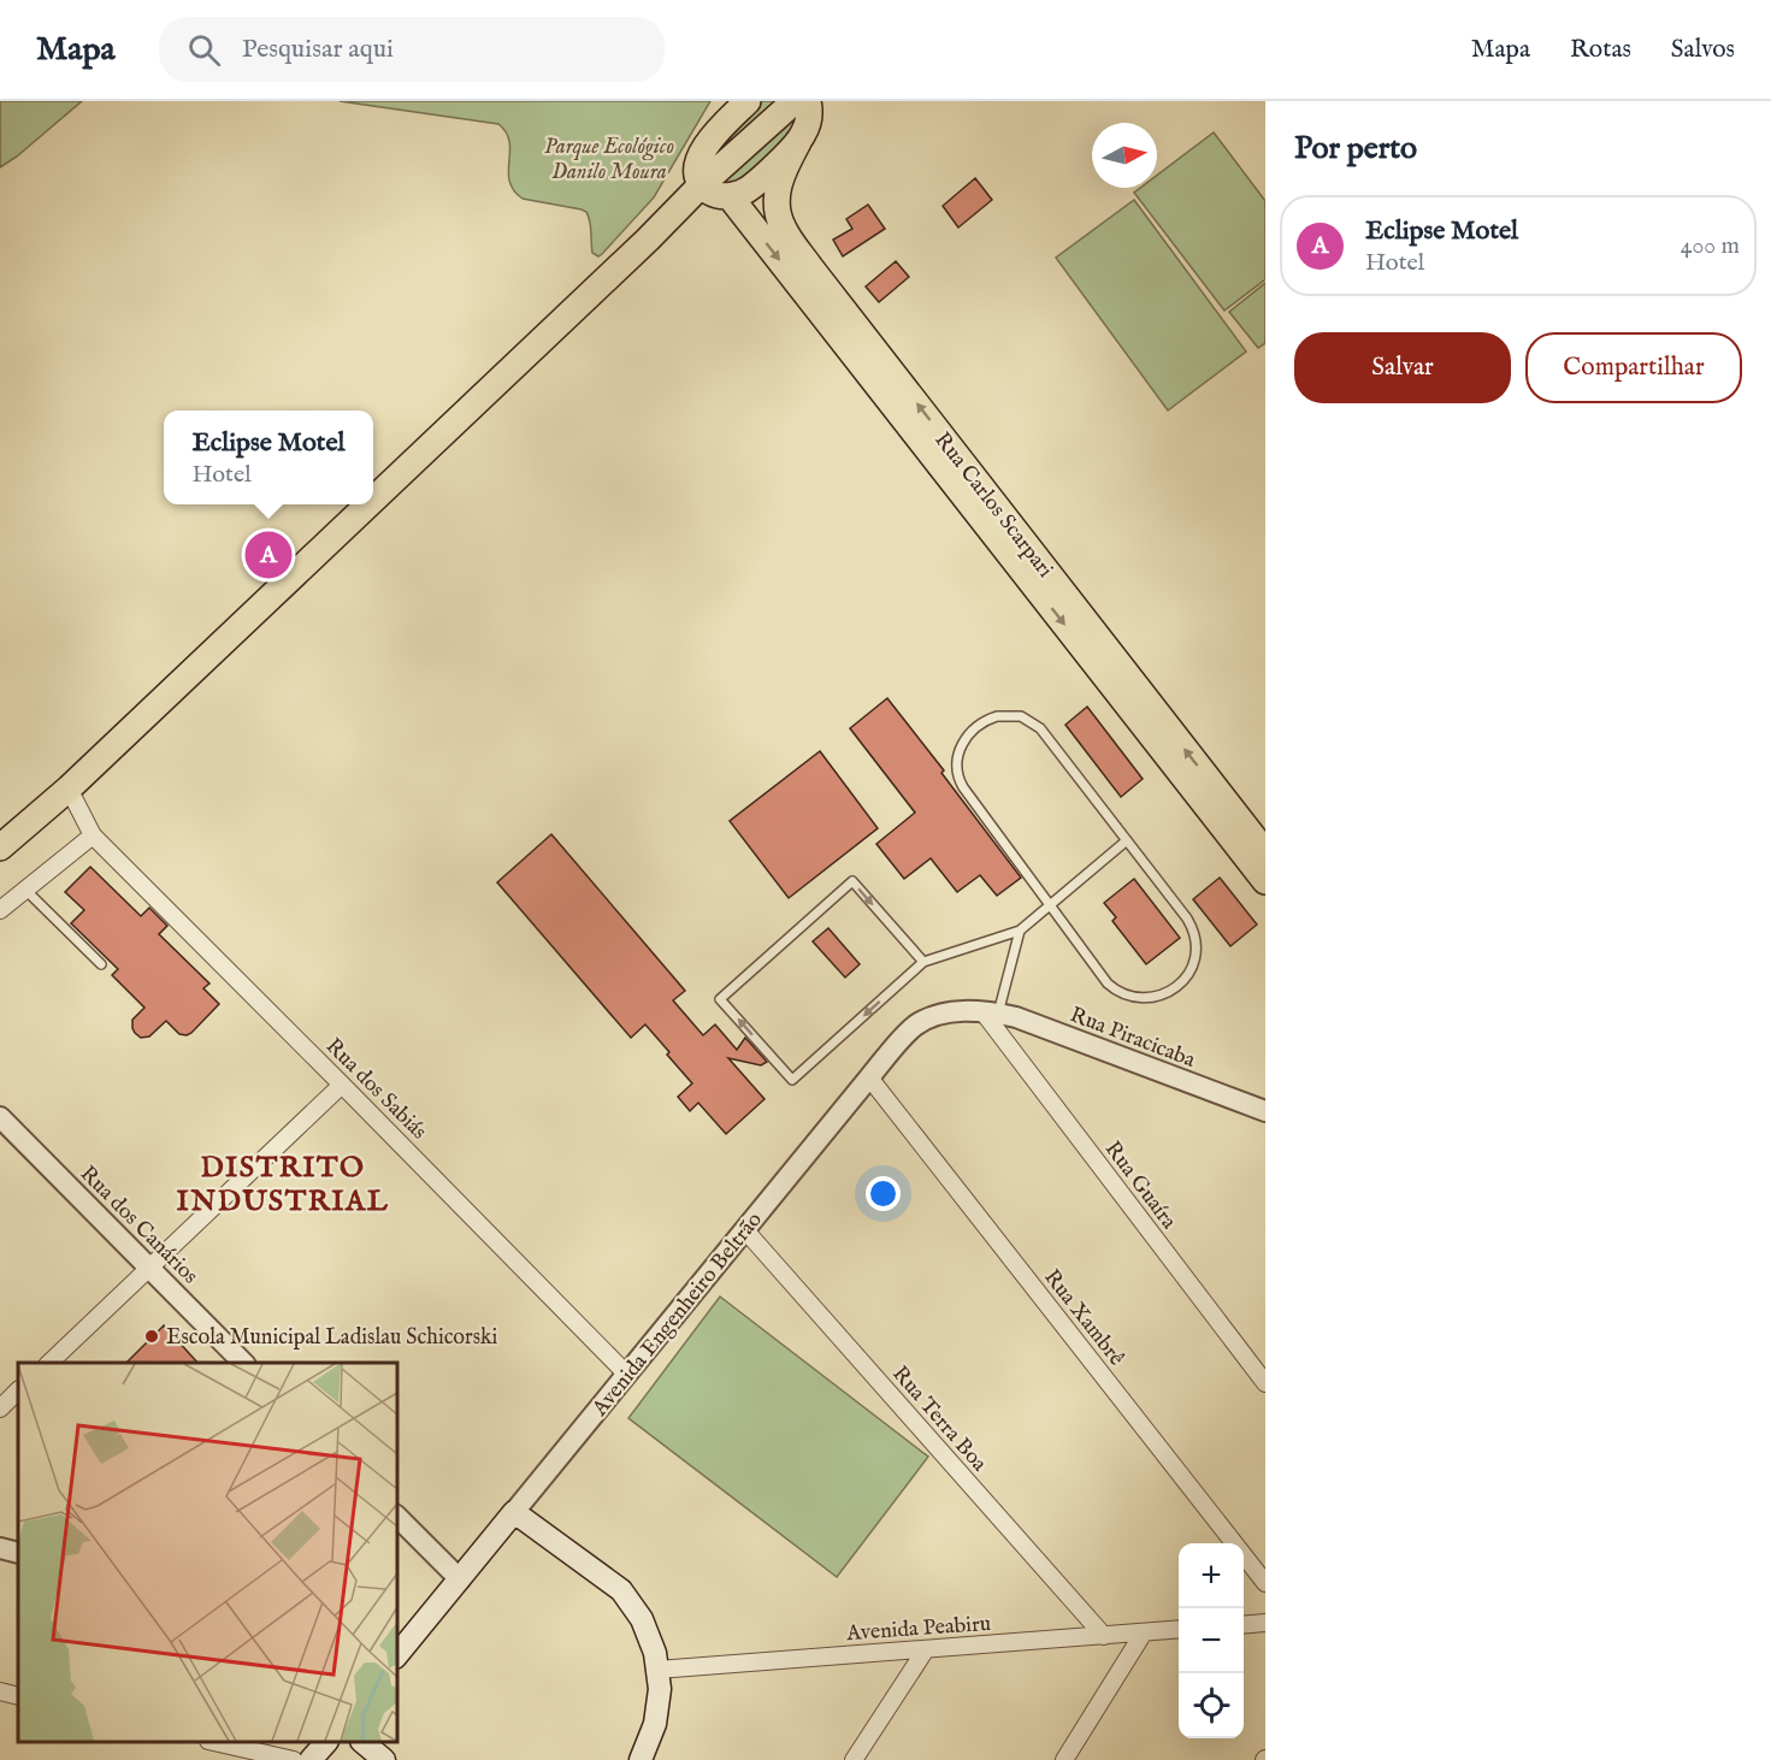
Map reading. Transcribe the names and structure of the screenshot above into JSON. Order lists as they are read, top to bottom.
{
  "streets": {
    "main road": ["Rua Carlos Scarpari", "Avenida Engenheiro Beltrão"],
    "street": [
      "Rua Piracicaba",
      "Rua dos Sabiás",
      "Rua Guaíra",
      "Rua dos Canários",
      "Rua Xambrê",
      "Rua Terra Boa",
      "Avenida Peabiru"
    ]
  },
  "crossings": [
    ["Rua Piracicaba", "Rua Guaíra"],
    ["Rua Piracicaba", "Avenida Engenheiro Beltrão"],
    ["Rua dos Sabiás", "Avenida Engenheiro Beltrão"],
    ["Rua Guaíra", "Avenida Engenheiro Beltrão"],
    ["Avenida Engenheiro Beltrão", "Rua Xambrê"],
    ["Avenida Engenheiro Beltrão", "Rua Terra Boa"],
    ["Rua Terra Boa", "Avenida Peabiru"]
  ],
  "districts": ["DISTRITO INDUSTRIAL"],
  "parks": ["Parque Ecológico Danilo Moura"],
  "places": ["Escola Municipal Ladislau Schicorski"],
  "north": "right",
  "page": {
    "header": "Mapa",
    "search": "Pesquisar aqui",
    "nav": ["Mapa", "Rotas", "Salvos"],
    "heading": "Por perto",
    "list": [
      {
        "mark": "A",
        "name": "Eclipse Motel",
        "note": "Hotel",
        "value": "400 m"
      }
    ],
    "buttons": ["Salvar", "Compartilhar"],
    "popup": ["Eclipse Motel", "Hotel"],
    "pins": "A",
    "map_buttons": ["+", "−"]
  }
}
